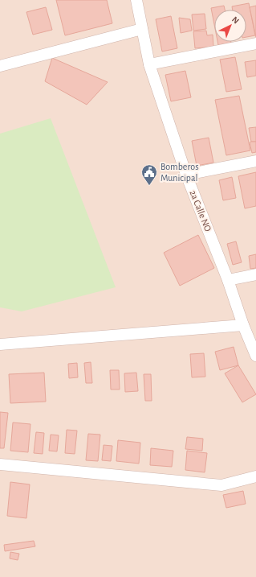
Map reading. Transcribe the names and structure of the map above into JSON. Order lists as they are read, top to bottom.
{
  "streets": {
    "street": ["2a Calle NO"]
  },
  "places": {
    "public building": ["Bomberos Municipal"]
  },
  "north": "top right"
}
